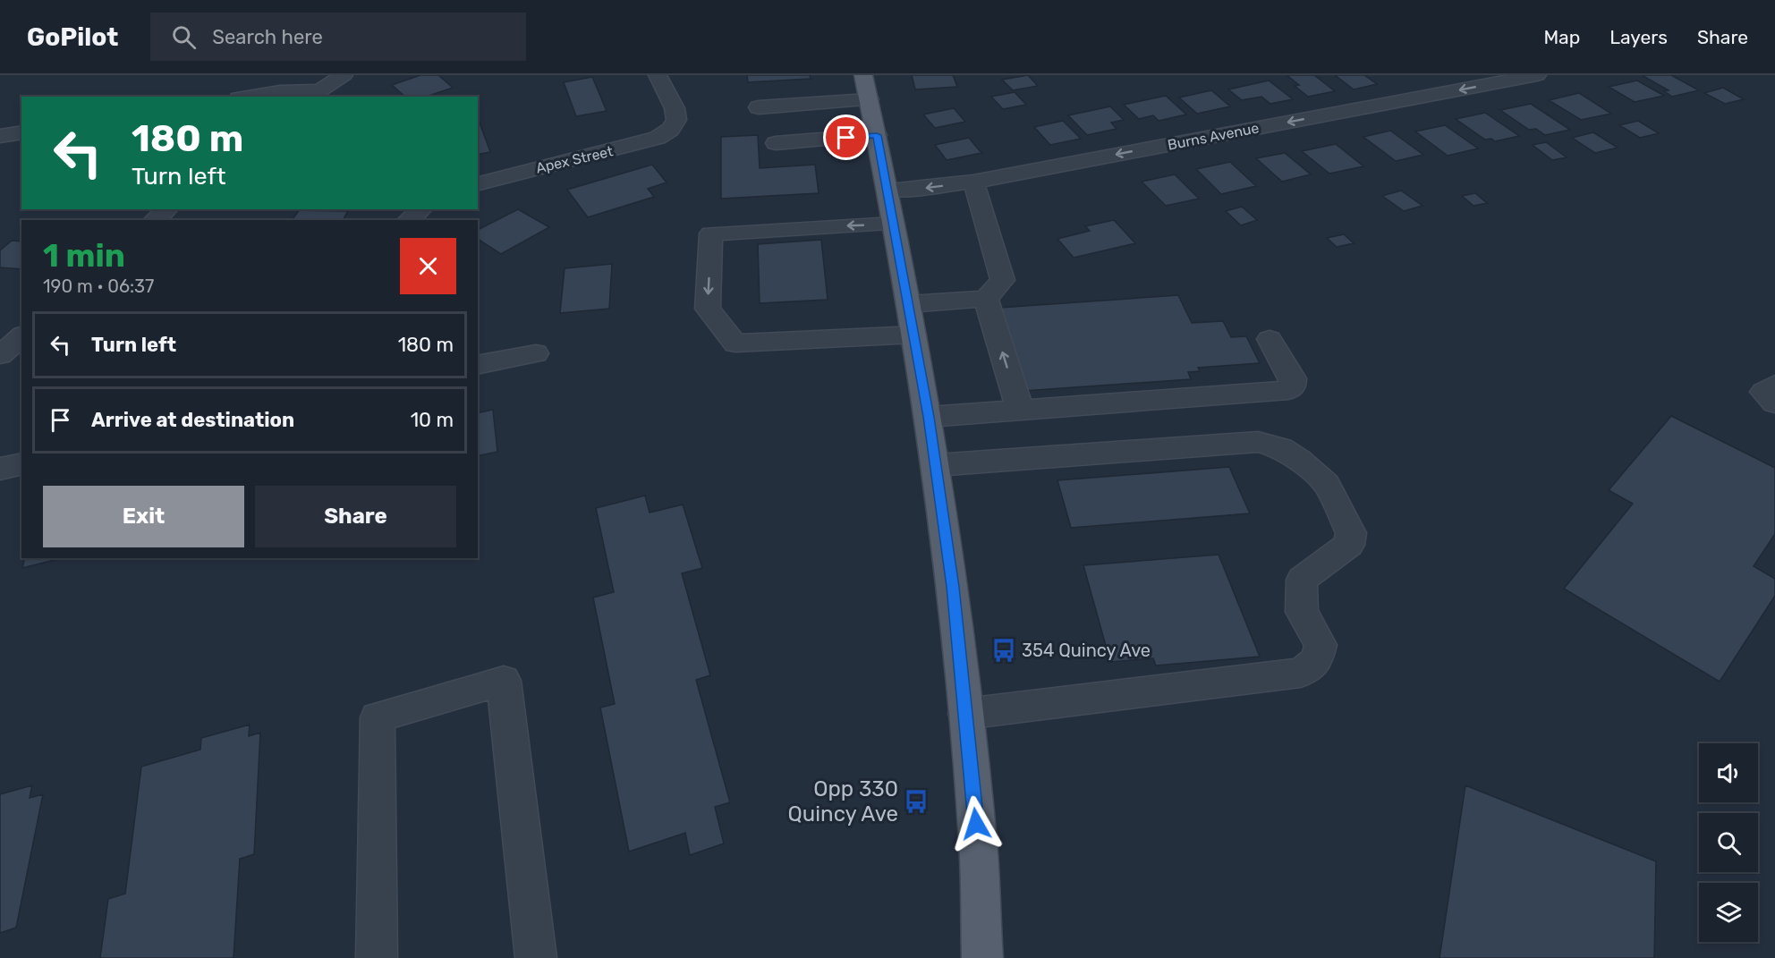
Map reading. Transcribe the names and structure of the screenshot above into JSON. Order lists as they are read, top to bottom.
{
  "streets": {
    "street": ["Burns Avenue", "Apex Street"]
  },
  "one_way": ["Burns Avenue"],
  "places": {
    "bus stop": ["354 Quincy Ave", "Opp 330 Quincy Ave"]
  },
  "page": {
    "header": "GoPilot",
    "search": "Search here",
    "nav": ["Map", "Layers", "Share"],
    "turn": ["180 m", "Turn left"],
    "heading": ["1 min", "190 m · 06:37"],
    "list": [
      {
        "name": "Turn left",
        "value": "180 m"
      },
      {
        "name": "Arrive at destination",
        "value": "10 m"
      }
    ],
    "buttons": ["Exit", "Share"]
  }
}
